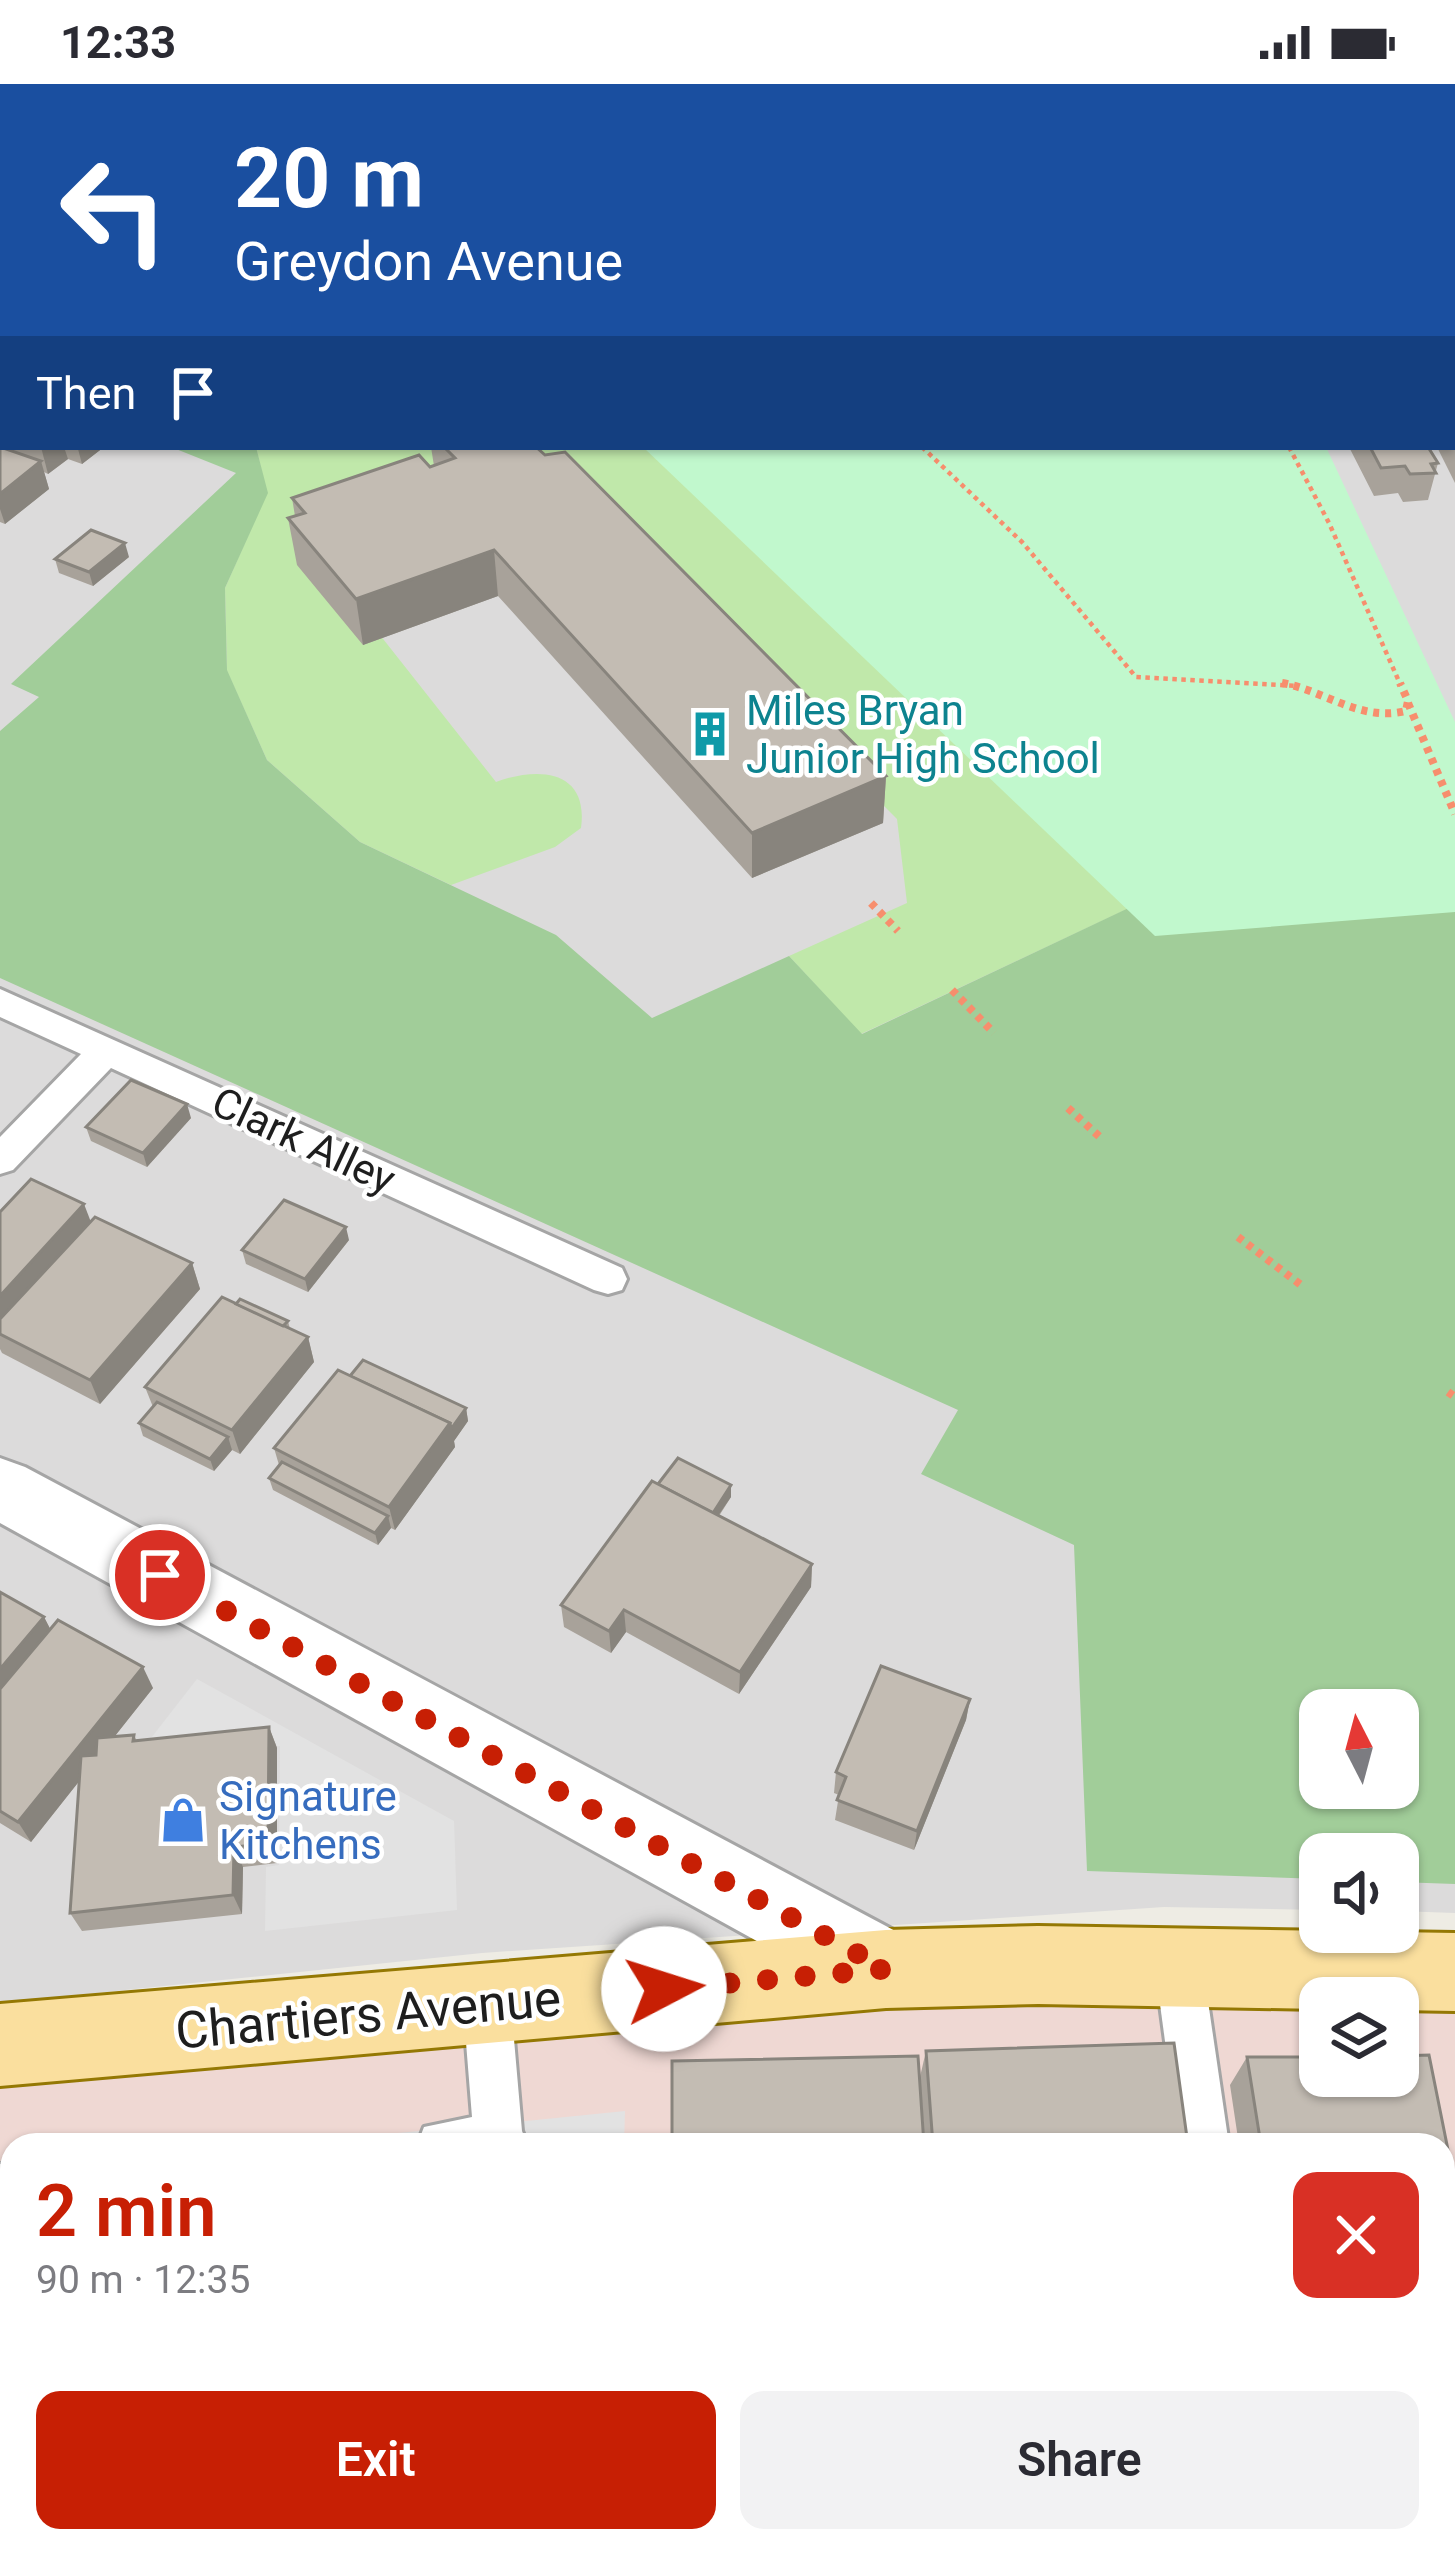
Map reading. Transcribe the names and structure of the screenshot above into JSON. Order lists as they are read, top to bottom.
{
  "streets": {
    "main road": ["Chartiers Avenue"],
    "lane": ["Clark Alley"]
  },
  "places": {
    "building": ["Miles Bryan Junior High School"],
    "shop": ["Signature Kitchens"]
  },
  "north": "top",
  "page": {
    "status": "12:33",
    "turn": ["20 m", "Greydon Avenue"],
    "then": "Then",
    "heading": ["2 min", "90 m · 12:35"],
    "buttons": ["Exit", "Share"]
  }
}
